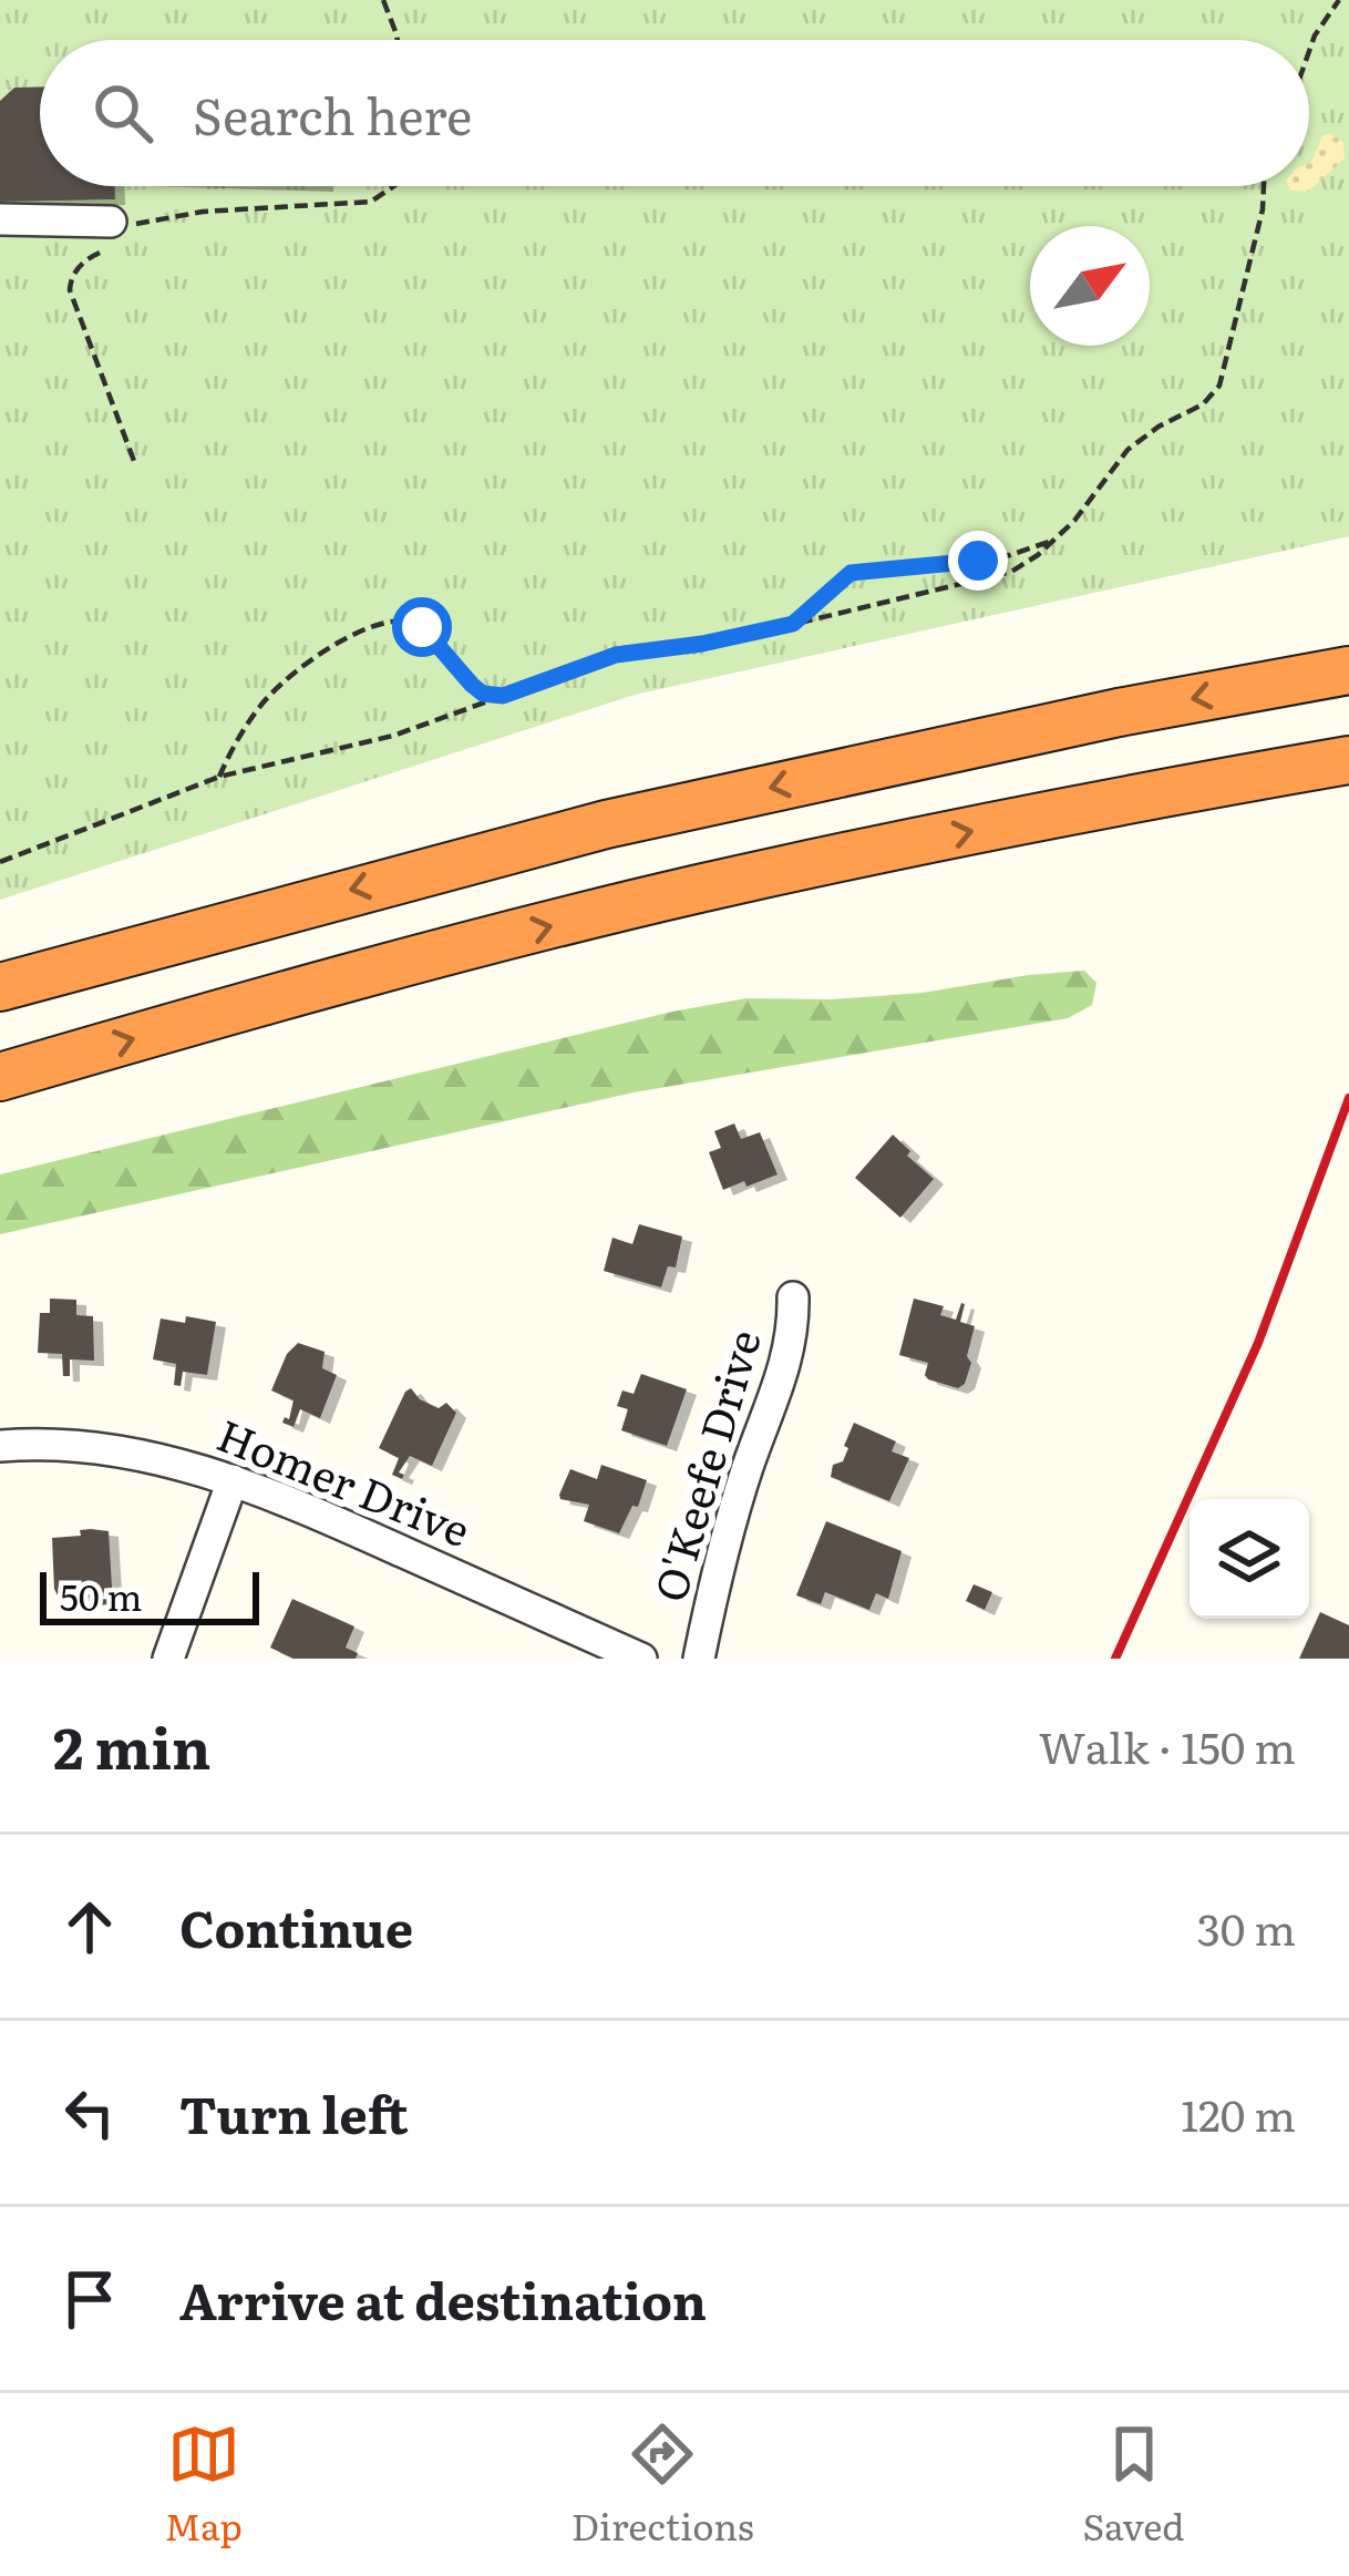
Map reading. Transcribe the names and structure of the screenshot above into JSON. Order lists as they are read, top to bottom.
{
  "streets": {
    "street": ["O'Keefe Drive", "Homer Drive"]
  },
  "scale_bar": "50 m",
  "north": "top right",
  "page": {
    "search": "Search here",
    "scale": "50 m",
    "heading": ["2 min", "Walk · 150 m"],
    "list": [
      ["Continue", "30 m"],
      ["Turn left", "120 m"],
      "Arrive at destination"
    ],
    "nav": ["Map", "Directions", "Saved"]
  }
}
